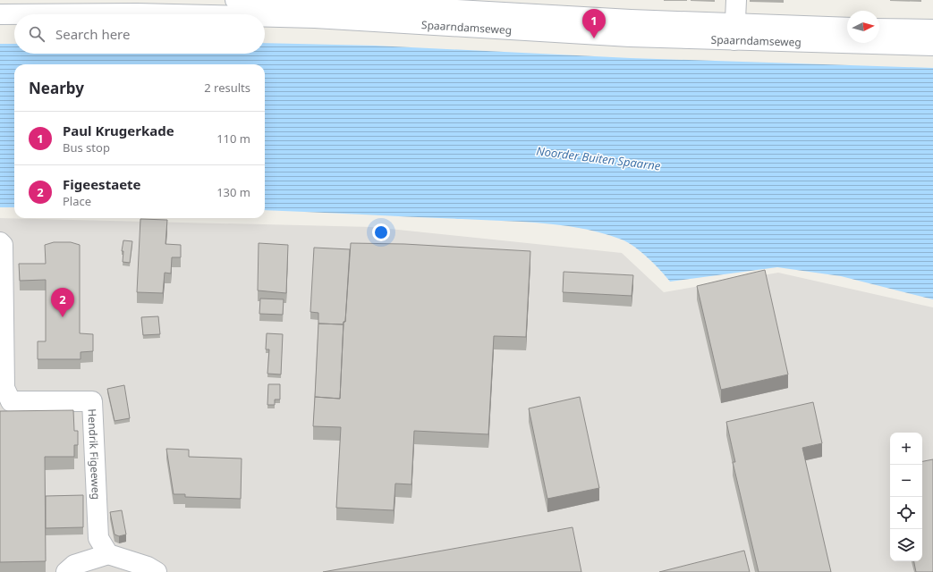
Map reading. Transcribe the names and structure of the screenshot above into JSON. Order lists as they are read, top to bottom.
{
  "streets": {
    "main road": ["Spaarndamseweg", "Hendrik Figeeweg"]
  },
  "water": ["Noorder Buiten Spaarne"],
  "north": "right",
  "page": {
    "pins": ["1", "2"],
    "search": "Search here",
    "heading": ["Nearby", "2 results"],
    "list": [
      {
        "mark": "1",
        "name": "Paul Krugerkade",
        "note": "Bus stop",
        "value": "110 m"
      },
      {
        "mark": "2",
        "name": "Figeestaete",
        "note": "Place",
        "value": "130 m"
      }
    ],
    "map_buttons": ["+", "−"]
  }
}
